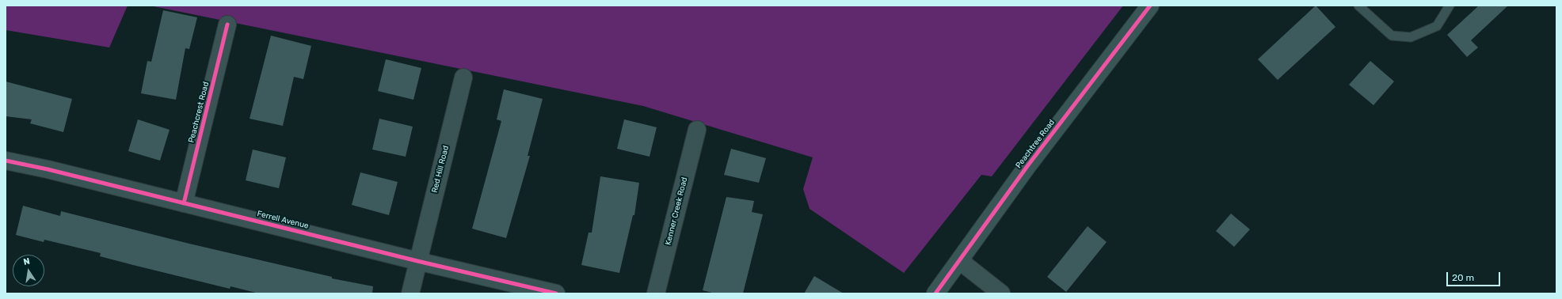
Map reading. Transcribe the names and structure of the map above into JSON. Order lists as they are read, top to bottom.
{
  "streets": {
    "street": [
      "Peachcrest Road",
      "Peachtree Road",
      "Red Hill Road",
      "Kenner Creek Road",
      "Ferrell Avenue"
    ]
  },
  "crossings": [
    ["Peachcrest Road", "Ferrell Avenue"],
    ["Red Hill Road", "Ferrell Avenue"]
  ],
  "scale_bar": "20 m",
  "north": "top"
}
